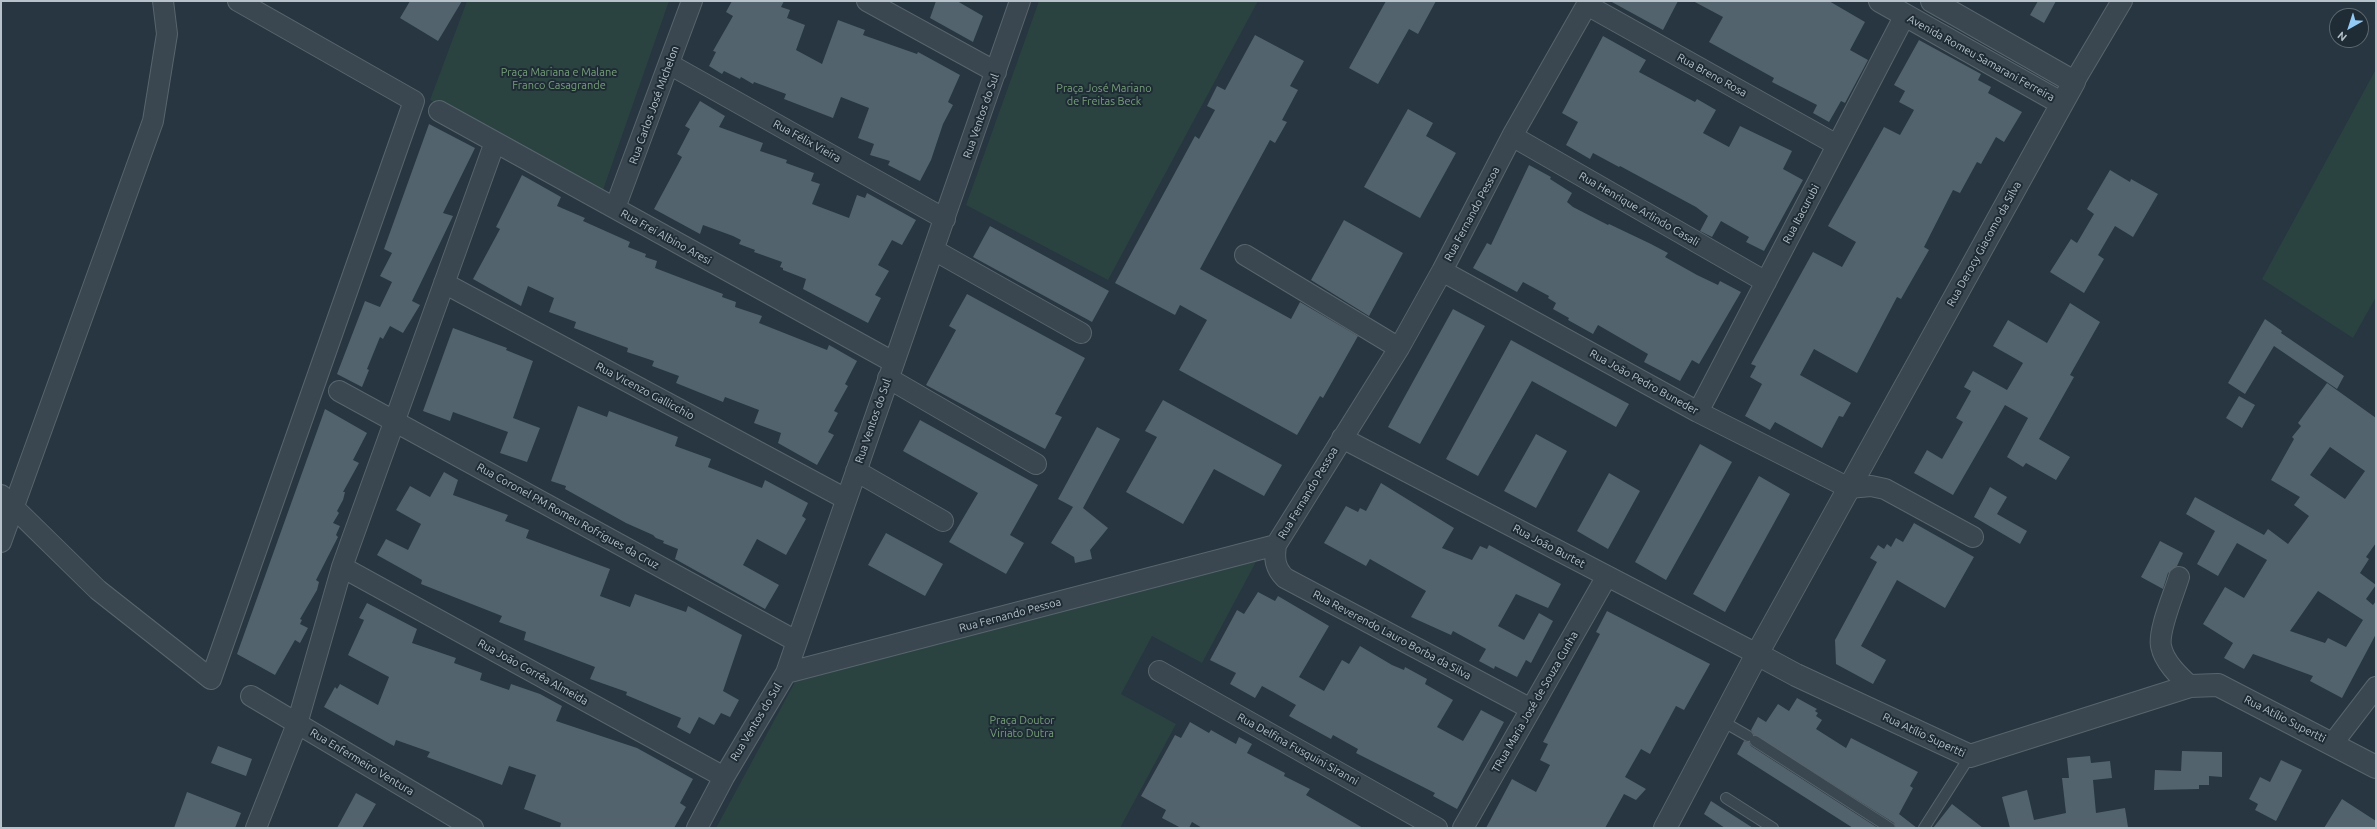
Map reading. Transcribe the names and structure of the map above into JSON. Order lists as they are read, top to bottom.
{
  "streets": {
    "street": [
      "Avenida Romeu Samarani Ferreira",
      "Rua Breno Rosa",
      "Rua Carlos José Michelon",
      "Rua Ventos do Sul",
      "Rua Félix Vieira",
      "Rua Henrique Arlindo Casali",
      "Rua Fernando Pessoa",
      "Rua Itacurubi",
      "Rua Frei Albino Aresi",
      "Rua Derocy Giacomo da Silva",
      "Rua João Pedro Buneder",
      "Rua Vicenzo Gallicchio",
      "Rua Coronel PM Romeu Rofrigues da Cruz",
      "Rua João Burtet",
      "Rua Reverendo Lauro Borba da Silva",
      "Rua João Corrêa Almeida",
      "TRua Maria José de Souza Cunha",
      "Rua Atílio Supertti",
      "Rua Delfina Fusquini Siranni",
      "Rua Enfermeiro Ventura"
    ]
  },
  "crossings": [
    ["Avenida Romeu Samarani Ferreira", "Rua Itacurubi"],
    ["Avenida Romeu Samarani Ferreira", "Rua Derocy Giacomo da Silva"],
    ["Rua Breno Rosa", "Rua Fernando Pessoa"],
    ["Rua Breno Rosa", "Rua Itacurubi"],
    ["Rua Carlos José Michelon", "Rua Félix Vieira"],
    ["Rua Carlos José Michelon", "Rua Frei Albino Aresi"],
    ["Rua Ventos do Sul", "Rua Félix Vieira"],
    ["Rua Ventos do Sul", "Rua Fernando Pessoa"],
    ["Rua Ventos do Sul", "Rua Frei Albino Aresi"],
    ["Rua Ventos do Sul", "Rua Vicenzo Gallicchio"],
    ["Rua Ventos do Sul", "Rua Coronel PM Romeu Rofrigues da Cruz"],
    ["Rua Ventos do Sul", "Rua João Corrêa Almeida"],
    ["Rua Henrique Arlindo Casali", "Rua Fernando Pessoa"],
    ["Rua Henrique Arlindo Casali", "Rua Itacurubi"],
    ["Rua Fernando Pessoa", "Rua João Pedro Buneder"],
    ["Rua Fernando Pessoa", "Rua João Burtet"],
    ["Rua Fernando Pessoa", "Rua Reverendo Lauro Borba da Silva"],
    ["Rua Itacurubi", "Rua João Pedro Buneder"],
    ["Rua Derocy Giacomo da Silva", "Rua João Pedro Buneder"],
    ["Rua João Burtet", "TRua Maria José de Souza Cunha"],
    ["Rua João Burtet", "Rua Atílio Supertti"],
    ["Rua Reverendo Lauro Borba da Silva", "TRua Maria José de Souza Cunha"]
  ],
  "parks": ["Praça Mariana e Malane Franco Casagrande", "Praça José Mariano de Freitas Beck", "Praça Doutor Viriato Dutra"],
  "north": "bottom left"
}
